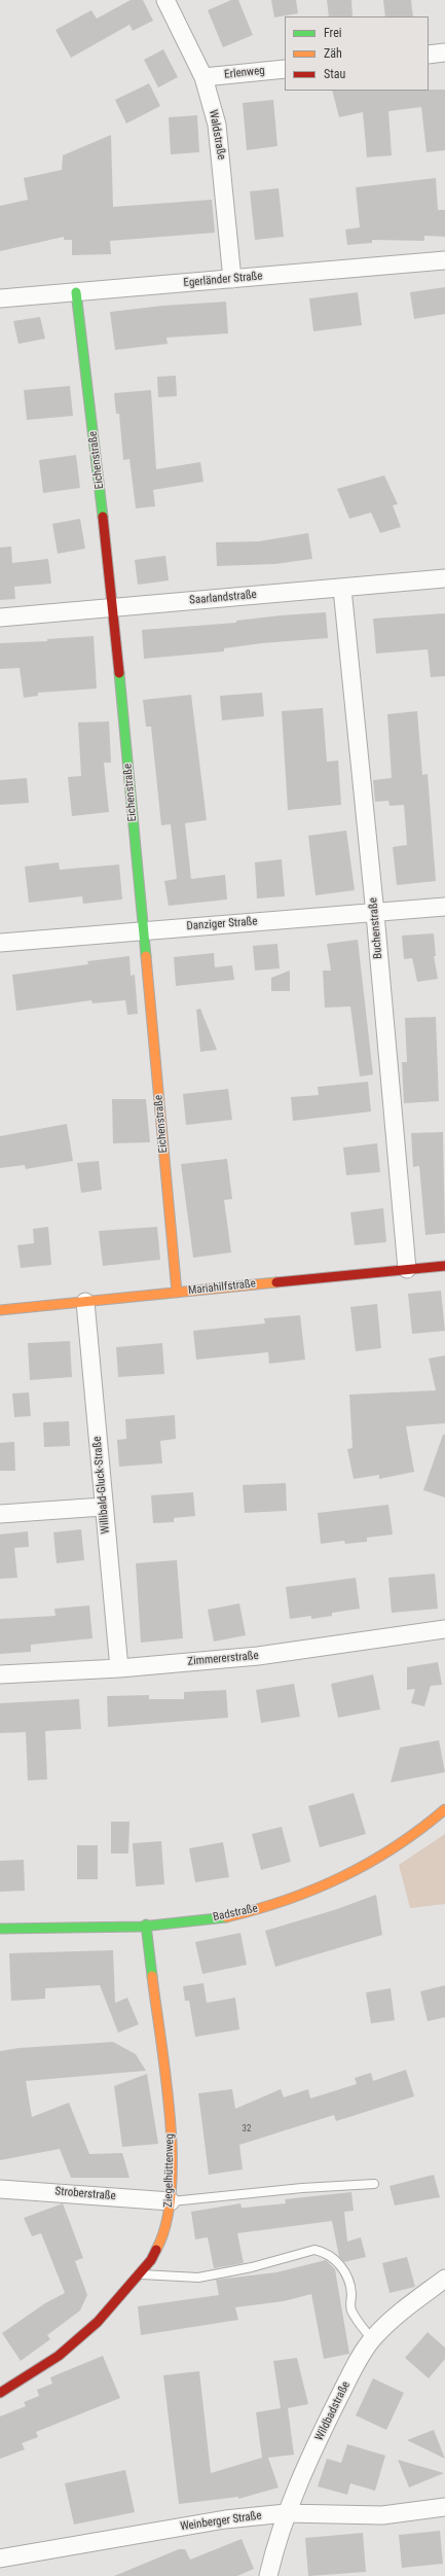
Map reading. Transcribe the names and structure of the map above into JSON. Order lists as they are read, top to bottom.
{
  "streets": {
    "street": [
      "Erlenweg",
      "Waldstraße",
      "Egerländer Straße",
      "Eichenstraße",
      "Saarlandstraße",
      "Danziger Straße",
      "Buchenstraße",
      "Mariahilfstraße",
      "Willibald-Gluck-Straße",
      "Zimmererstraße",
      "Badstraße",
      "Ziegelhüttenweg",
      "Stroberstraße",
      "Wildbadstraße",
      "Weinberger Straße"
    ]
  },
  "crossings": [
    ["Erlenweg", "Waldstraße"],
    ["Waldstraße", "Egerländer Straße"],
    ["Egerländer Straße", "Eichenstraße"],
    ["Eichenstraße", "Saarlandstraße"],
    ["Eichenstraße", "Danziger Straße"],
    ["Eichenstraße", "Mariahilfstraße"],
    ["Saarlandstraße", "Buchenstraße"],
    ["Danziger Straße", "Buchenstraße"],
    ["Buchenstraße", "Mariahilfstraße"],
    ["Mariahilfstraße", "Willibald-Gluck-Straße"],
    ["Willibald-Gluck-Straße", "Zimmererstraße"],
    ["Badstraße", "Ziegelhüttenweg"],
    ["Ziegelhüttenweg", "Stroberstraße"],
    ["Wildbadstraße", "Weinberger Straße"]
  ],
  "house_numbers": ["32"],
  "legend": ["Frei", "Zäh", "Stau"]
}
